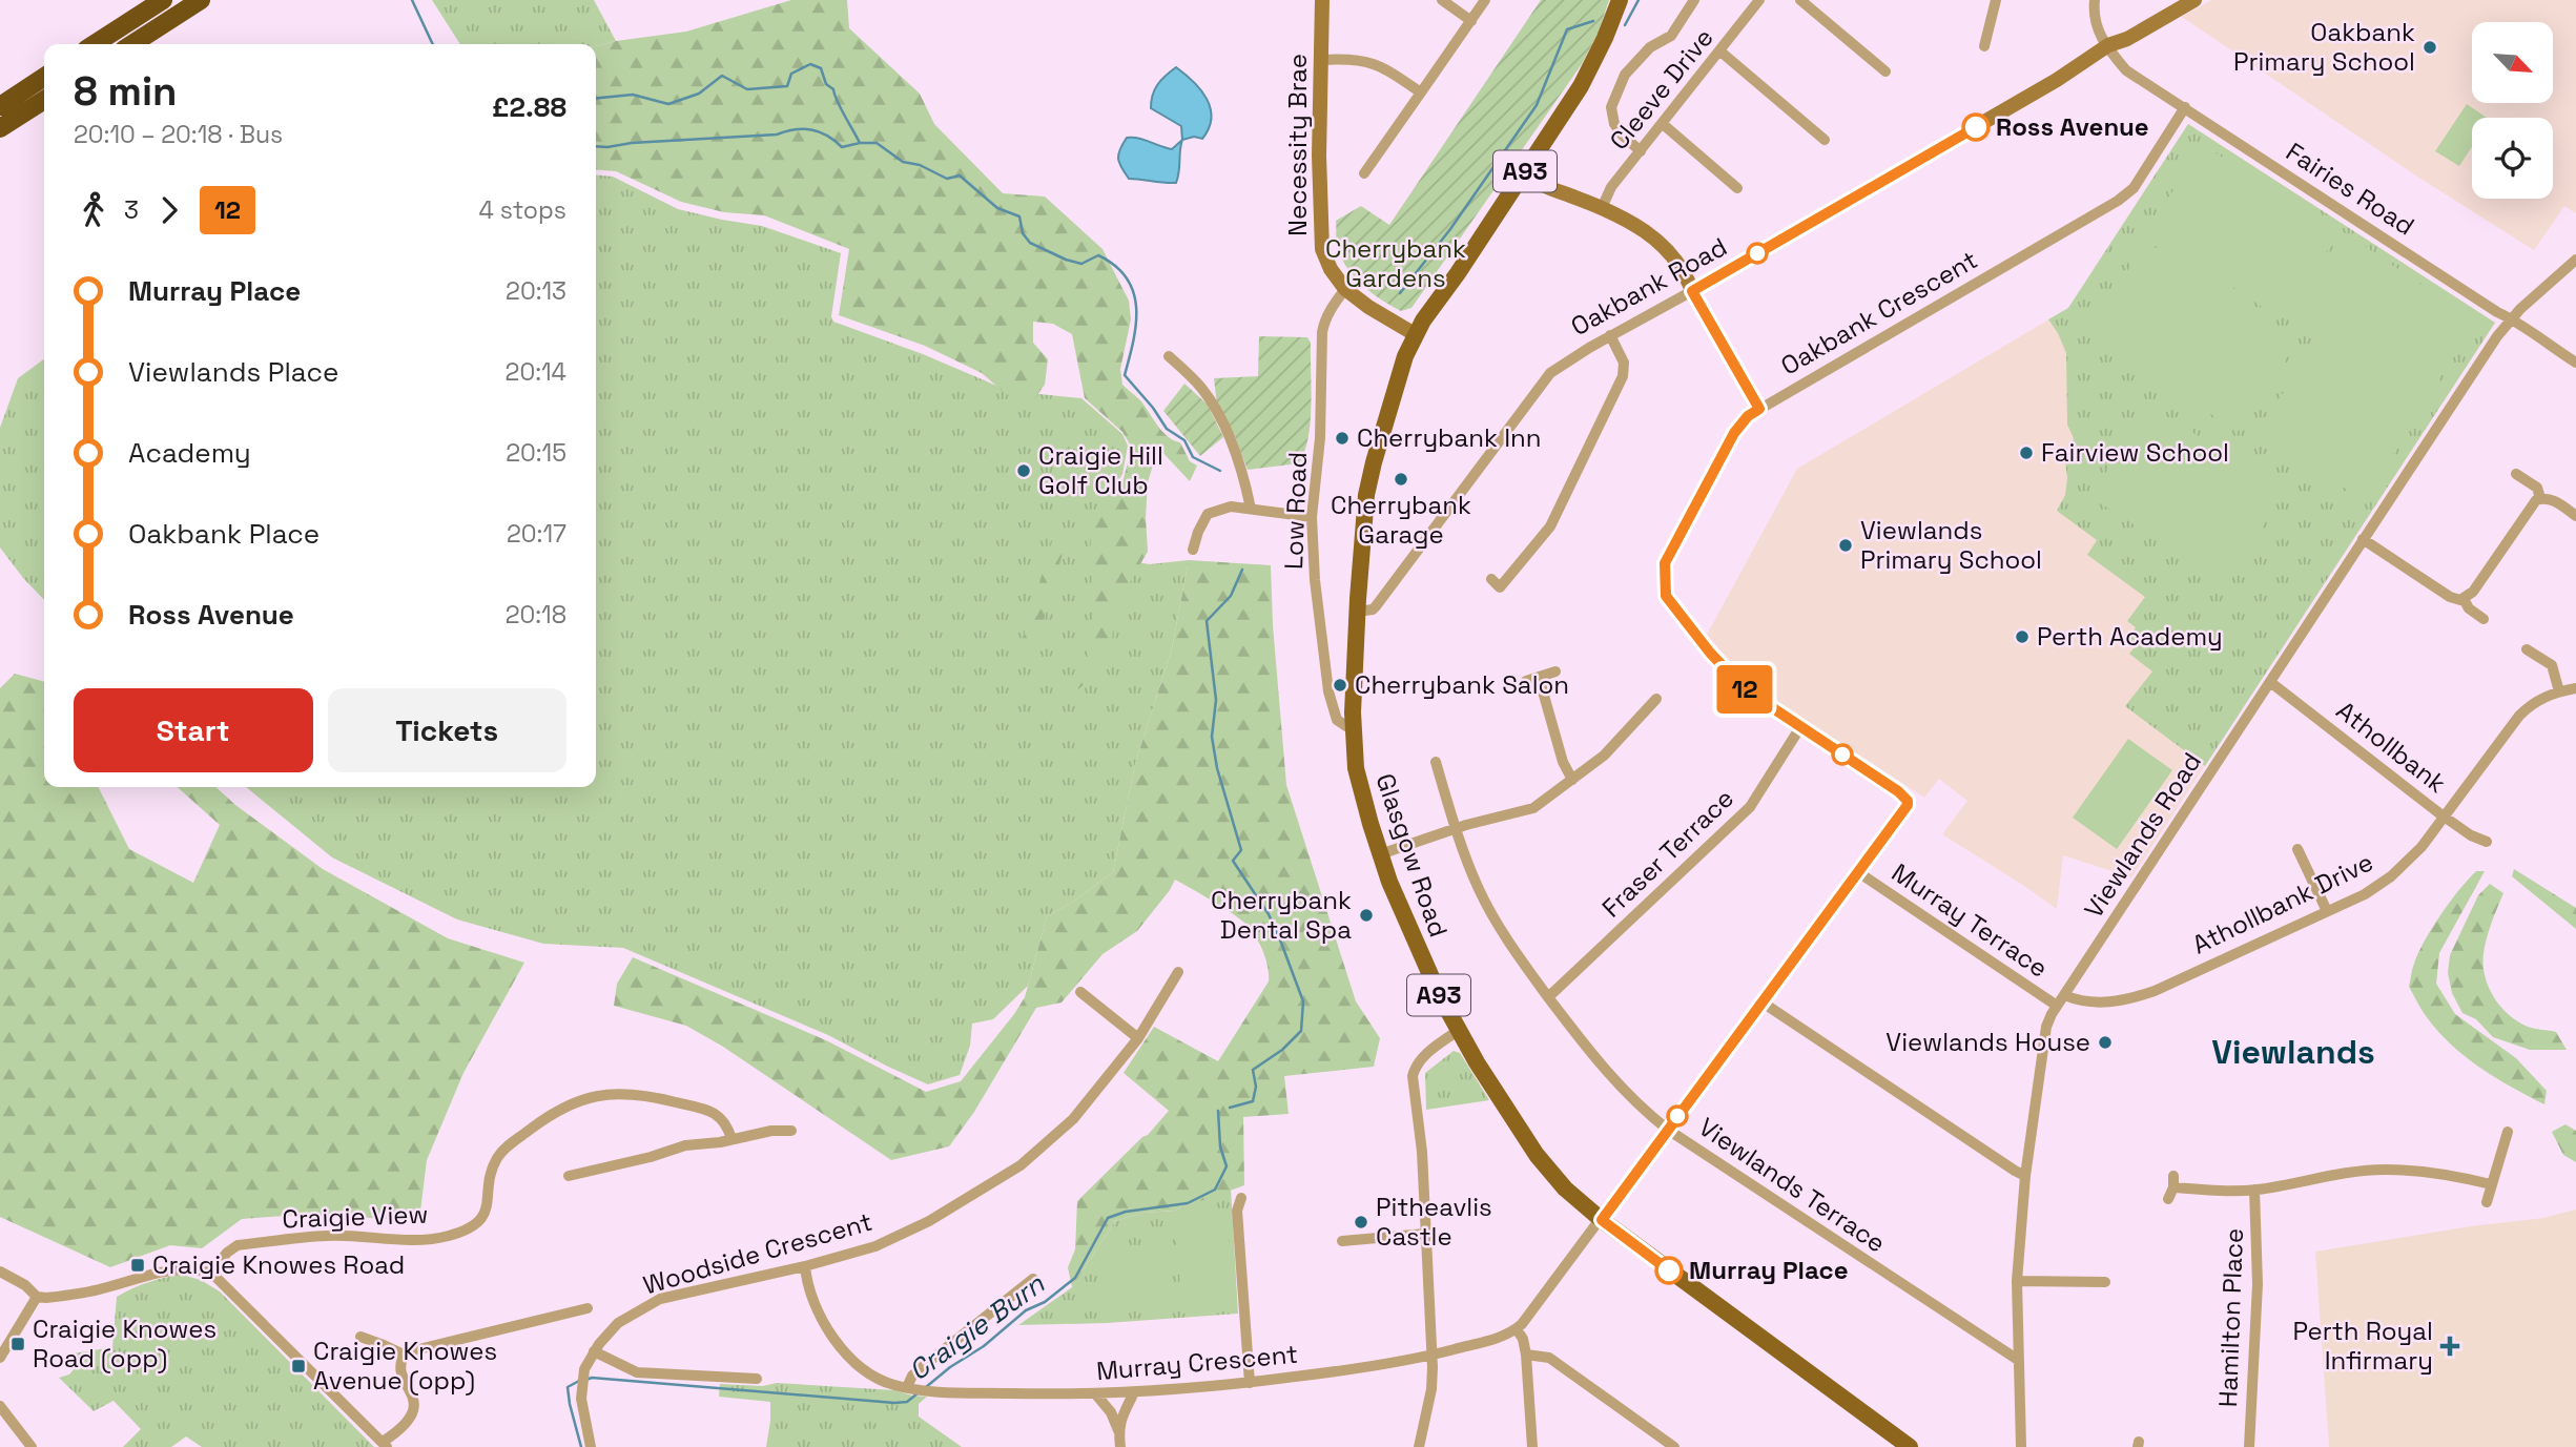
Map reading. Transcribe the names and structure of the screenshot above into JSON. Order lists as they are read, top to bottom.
{
  "streets": {
    "main road": ["A93", "Glasgow Road"],
    "street": [
      "Cleeve Drive",
      "Necessity Brae",
      "Fairies Road",
      "Oakbank Road",
      "Oakbank Crescent",
      "Low Road",
      "Athollbank",
      "Viewlands Road",
      "Fraser Terrace",
      "Athollbank Drive",
      "Murray Terrace",
      "Viewlands Terrace",
      "Craigie View",
      "Woodside Crescent",
      "Hamilton Place",
      "Murray Crescent"
    ]
  },
  "crossings": [
    ["Necessity Brae", "Low Road"],
    ["Necessity Brae", "Glasgow Road"],
    ["Fairies Road", "Oakbank Road"],
    ["Fairies Road", "Oakbank Crescent"],
    ["Fairies Road", "Viewlands Road"],
    ["Oakbank Road", "Glasgow Road"],
    ["Oakbank Crescent", "Fraser Terrace"],
    ["Oakbank Crescent", "Murray Terrace"],
    ["Low Road", "Glasgow Road"],
    ["Athollbank", "Viewlands Road"],
    ["Athollbank", "Athollbank Drive"],
    ["Viewlands Road", "Athollbank Drive"],
    ["Viewlands Road", "Murray Terrace"],
    ["Viewlands Road", "Viewlands Terrace"],
    ["Fraser Terrace", "Viewlands Terrace"],
    ["Woodside Crescent", "Murray Crescent"]
  ],
  "districts": ["Viewlands"],
  "water": ["Craigie Burn"],
  "parks": ["Cherrybank Gardens"],
  "places": {
    "other": [
      "Oakbank Primary School",
      "Ross Avenue",
      "Cherrybank Inn",
      "Fairview School",
      "Craigie Hill Golf Club",
      "Cherrybank Garage",
      "Viewlands Primary School",
      "Perth Academy",
      "Cherrybank Salon",
      "Cherrybank Dental Spa",
      "Viewlands House",
      "Pitheavlis Castle",
      "Murray Place"
    ],
    "transit": ["Craigie Knowes Road", "Craigie Knowes Road (opp)", "Craigie Knowes Avenue (opp)"],
    "health": ["Perth Royal Infirmary"]
  },
  "lines": ["bus line 12"],
  "north": "bottom right",
  "page": {
    "on_map": "12",
    "heading": ["8 min", "20:10 – 20:18 · Bus", "£2.88"],
    "legs": ["3", "12", "4 stops"],
    "list": [
      {
        "name": "Murray Place",
        "value": "20:13"
      },
      {
        "name": "Viewlands Place",
        "value": "20:14"
      },
      {
        "name": "Academy",
        "value": "20:15"
      },
      {
        "name": "Oakbank Place",
        "value": "20:17"
      },
      {
        "name": "Ross Avenue",
        "value": "20:18"
      }
    ],
    "buttons": ["Start", "Tickets"]
  }
}
